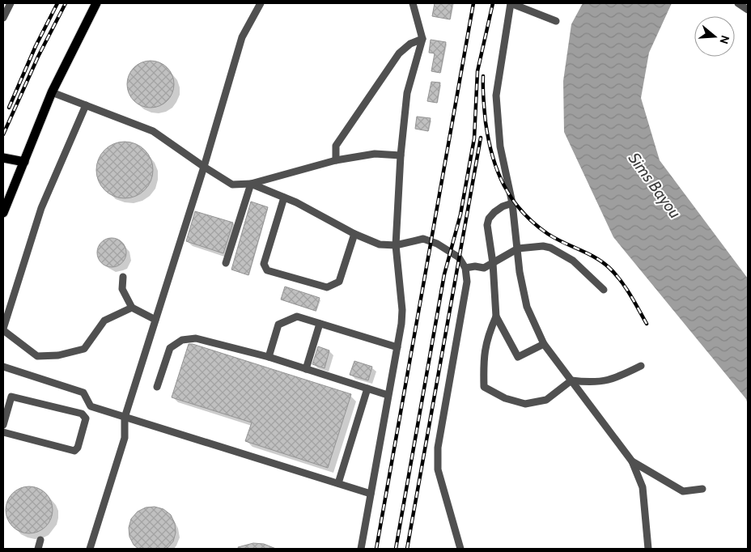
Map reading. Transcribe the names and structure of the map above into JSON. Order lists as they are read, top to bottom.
{
  "water": ["Sims Bayou"],
  "north": "right"
}
